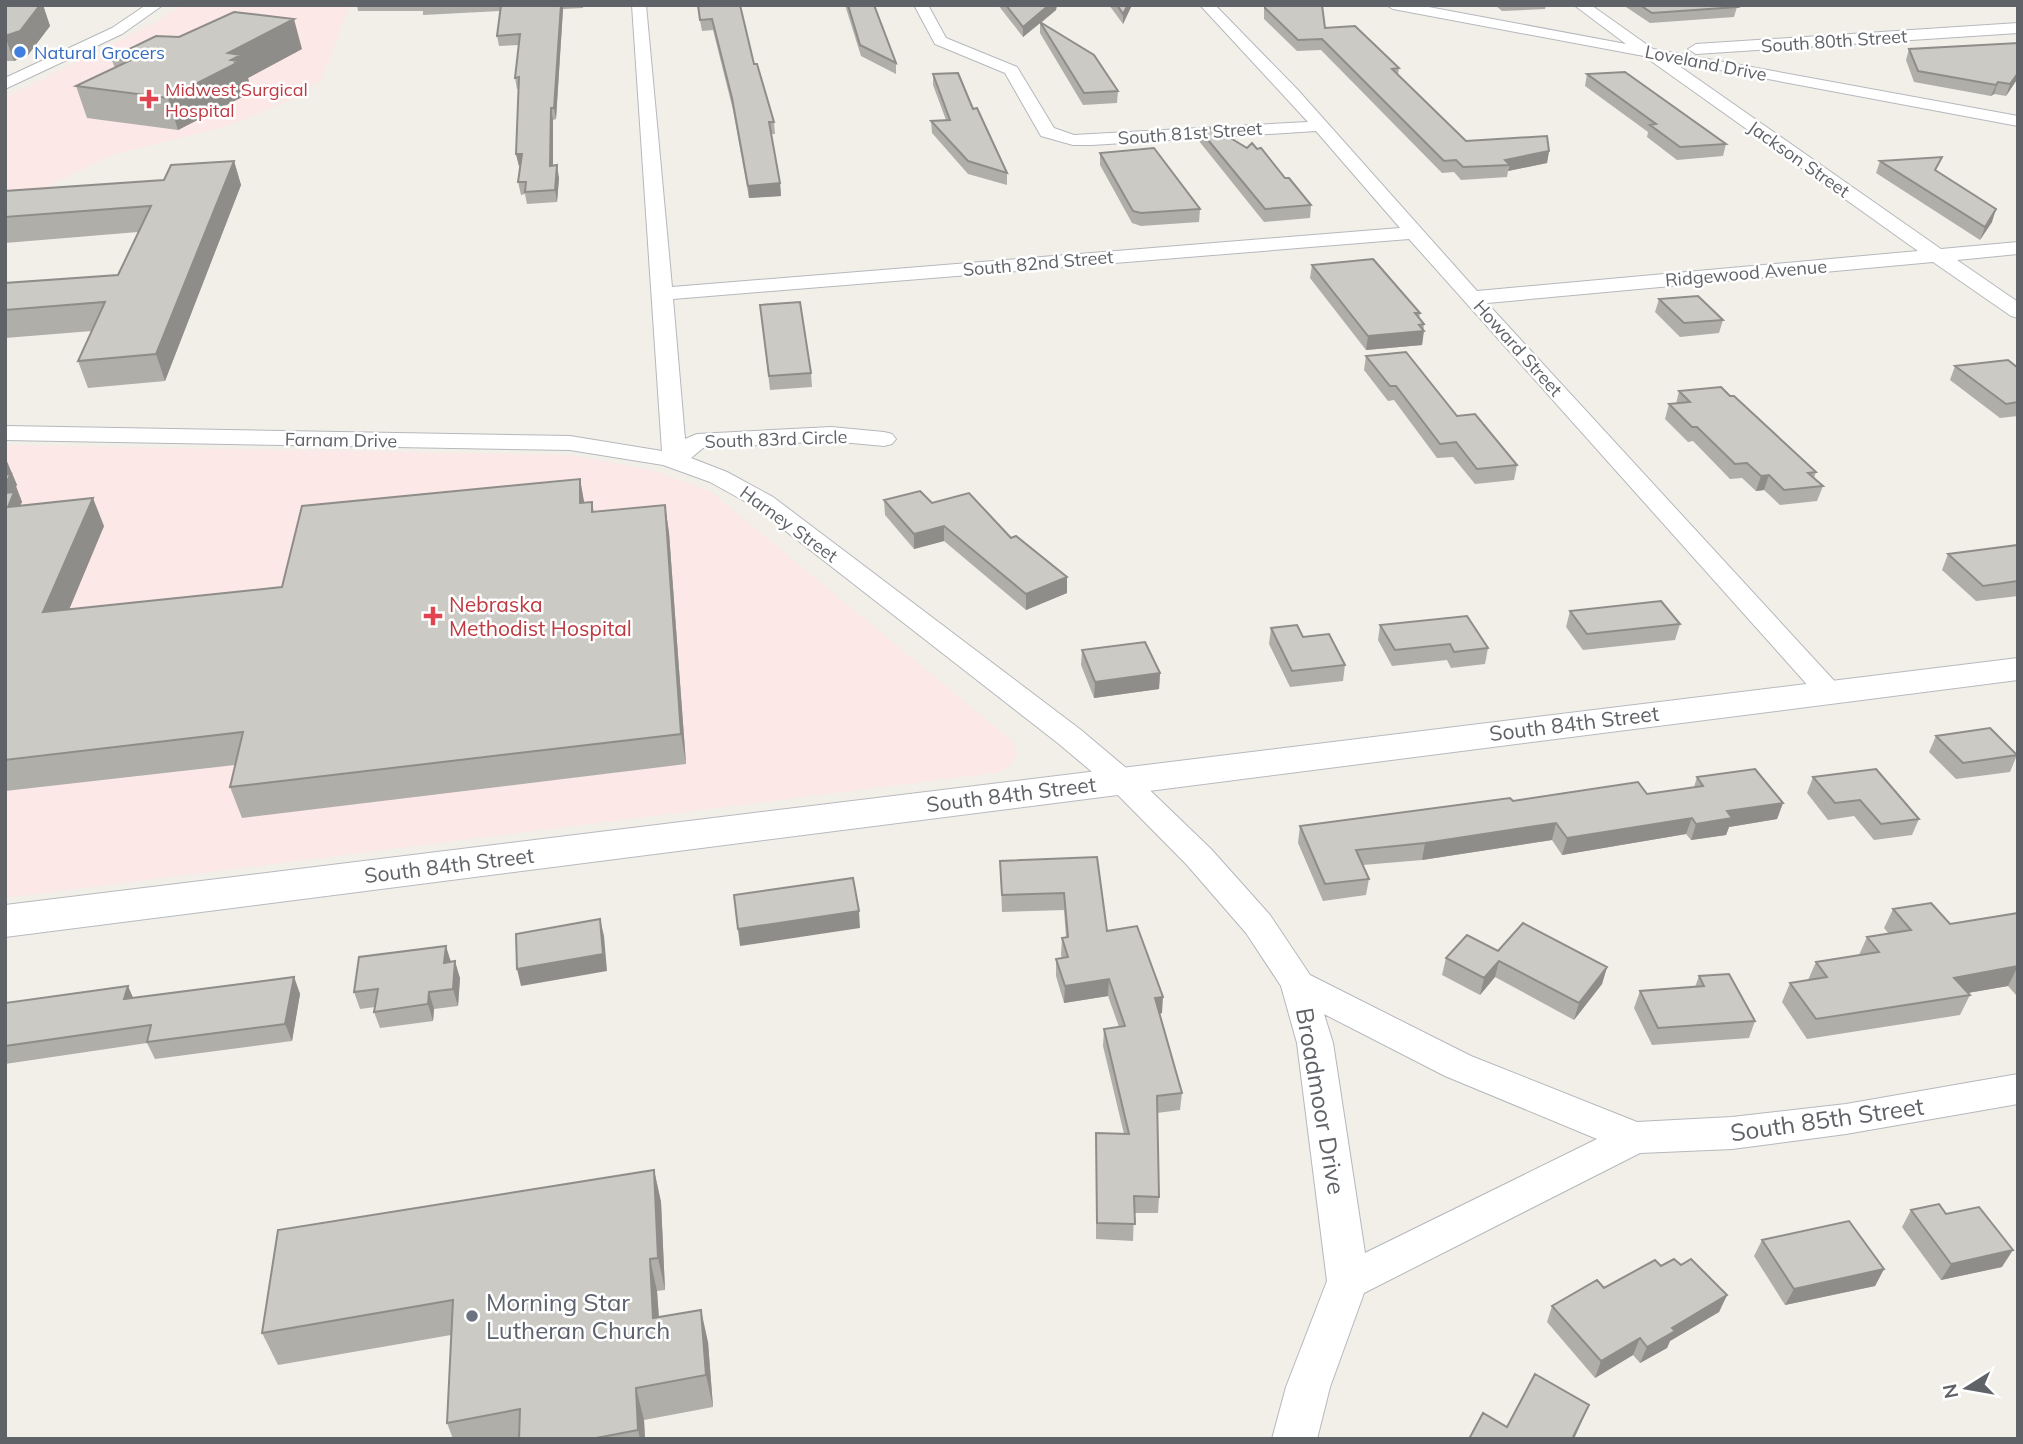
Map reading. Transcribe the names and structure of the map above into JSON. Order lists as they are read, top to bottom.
{
  "streets": {
    "main road": ["South 84th Street"],
    "street": [
      "South 80th Street",
      "Loveland Drive",
      "South 81st Street",
      "Jackson Street",
      "South 82nd Street",
      "Ridgewood Avenue",
      "Howard Street",
      "South 83rd Circle",
      "Farnam Drive",
      "Harney Street",
      "Broadmoor Drive",
      "South 85th Street"
    ]
  },
  "crossings": [
    ["South 80th Street", "Loveland Drive"],
    ["South 80th Street", "Jackson Street"],
    ["Loveland Drive", "Jackson Street"],
    ["South 81st Street", "Howard Street"],
    ["Jackson Street", "Ridgewood Avenue"],
    ["South 82nd Street", "Howard Street"],
    ["Ridgewood Avenue", "Howard Street"],
    ["Howard Street", "South 84th Street"],
    ["South 83rd Circle", "Farnam Drive"],
    ["South 83rd Circle", "Harney Street"],
    ["Farnam Drive", "Harney Street"],
    ["Harney Street", "South 84th Street"],
    ["Harney Street", "Broadmoor Drive"],
    ["South 84th Street", "Broadmoor Drive"],
    ["Broadmoor Drive", "South 85th Street"]
  ],
  "places": {
    "other": ["Natural Grocers", "Morning Star Lutheran Church"],
    "health": ["Midwest Surgical Hospital", "Nebraska Methodist Hospital"]
  },
  "north": "left"
}
